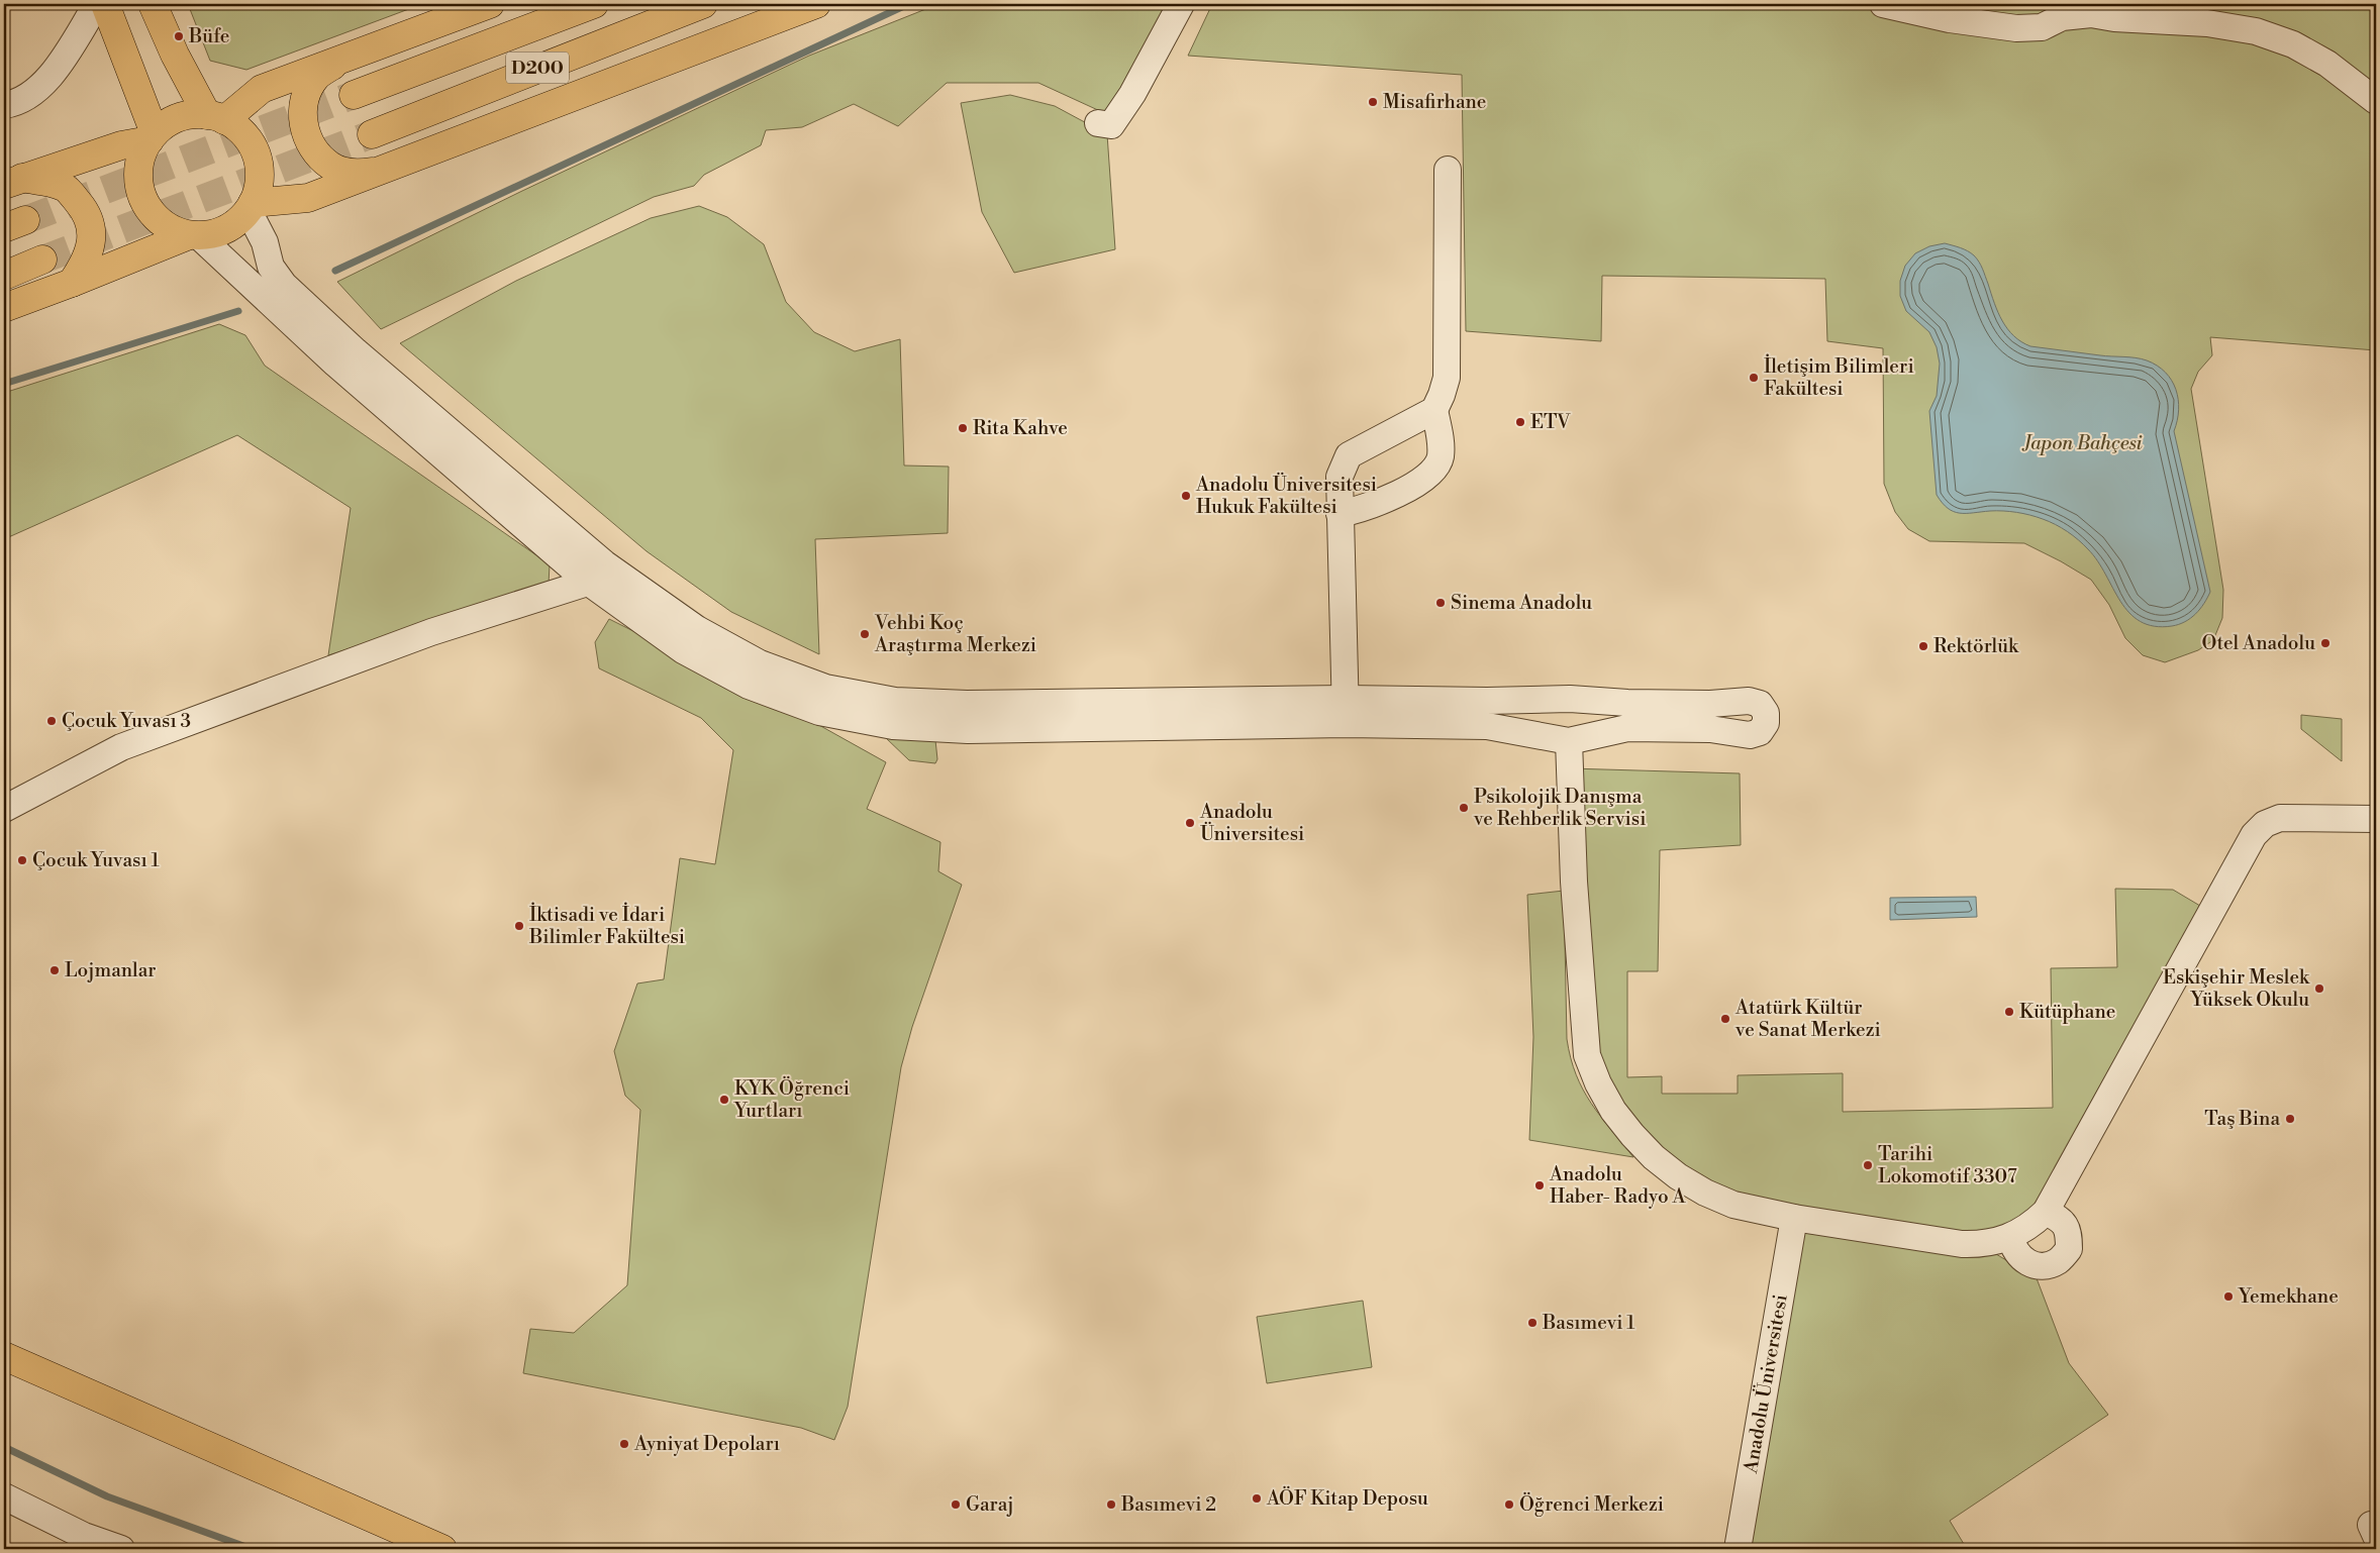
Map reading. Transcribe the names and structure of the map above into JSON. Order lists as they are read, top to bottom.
{
  "streets": {
    "main road": ["D200"],
    "street": ["Anadolu Üniversitesi"]
  },
  "parks": ["Japon Bahçesi"],
  "places": [
    "Büfe",
    "Misafirhane",
    "İletişim Bilimleri Fakültesi",
    "ETV",
    "Rita Kahve",
    "Anadolu Üniversitesi Hukuk Fakültesi",
    "Sinema Anadolu",
    "Vehbi Koç Araştırma Merkezi",
    "Otel Anadolu",
    "Rektörlük",
    "Çocuk Yuvası 3",
    "Psikolojik Danışma ve Rehberlik Servisi",
    "Anadolu Üniversitesi",
    "Çocuk Yuvası 1",
    "İktisadi ve İdari Bilimler Fakültesi",
    "Lojmanlar",
    "Eskişehir Meslek Yüksek Okulu",
    "Kütüphane",
    "Atatürk Kültür ve Sanat Merkezi",
    "KYK Öğrenci Yurtları",
    "Taş Bina",
    "Tarihi Lokomotif 3307",
    "Anadolu Haber- Radyo A",
    "Yemekhane",
    "Basımevi 1",
    "Ayniyat Depoları",
    "AÖF Kitap Deposu",
    "Garaj",
    "Basımevi 2",
    "Öğrenci Merkezi"
  ]
}
